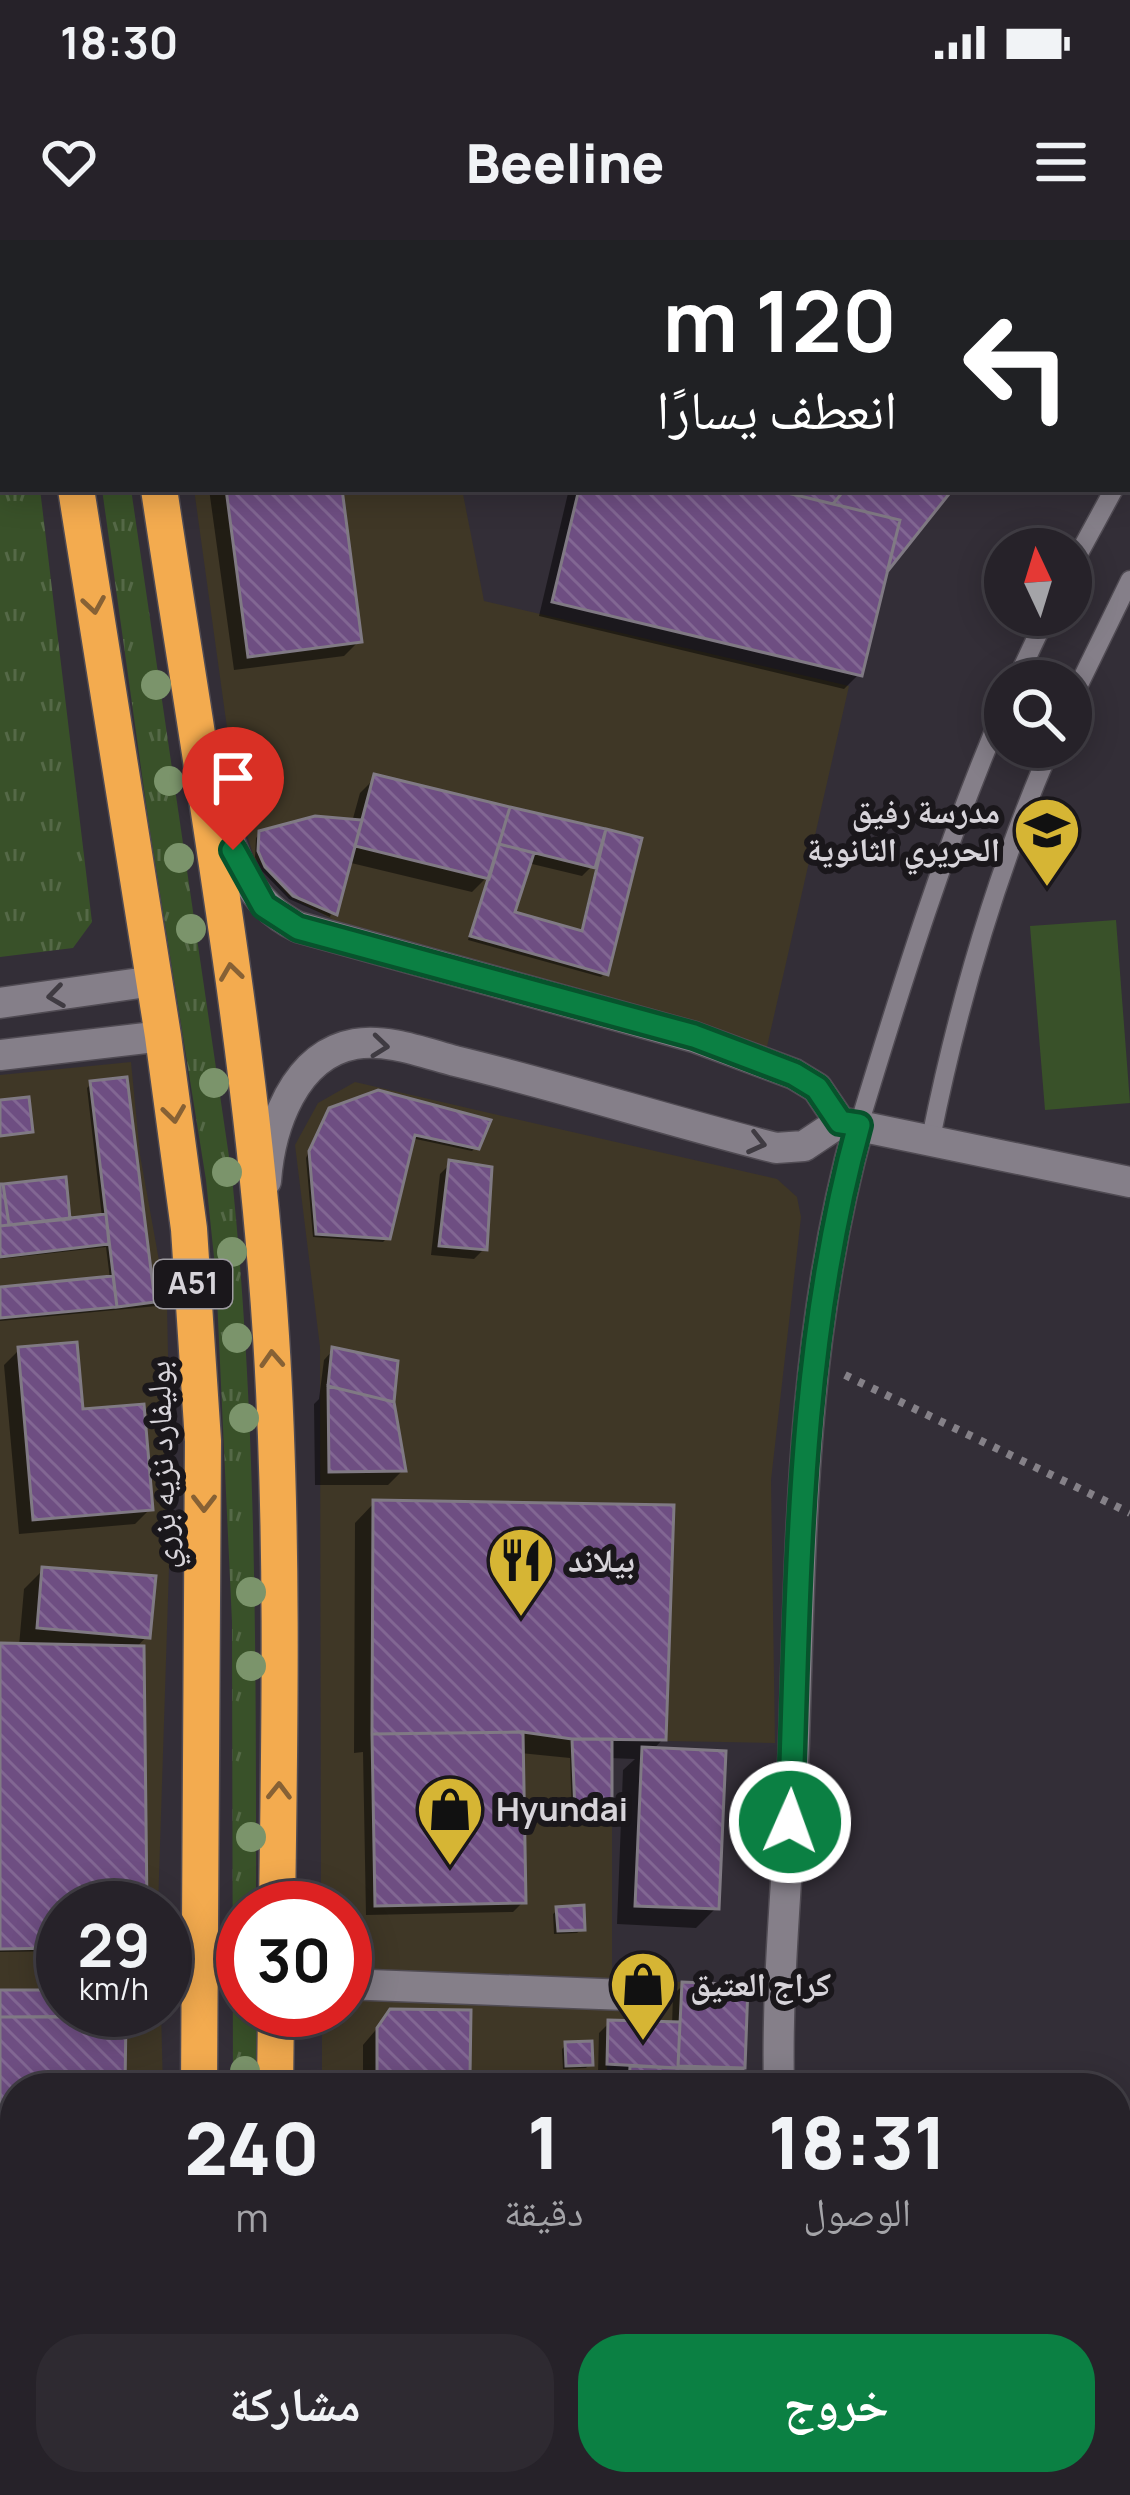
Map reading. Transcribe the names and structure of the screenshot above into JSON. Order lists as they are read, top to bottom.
{
  "streets": {
    "highway": ["A51", "بوليفارد نزيه بزري"]
  },
  "places": {
    "school or university": ["مدرسة رفيق الحريري الثانوية"],
    "restaurant": ["بيلاند"],
    "shop": ["Hyundai", "كراج العتيق"]
  },
  "north": "top",
  "page": {
    "status": "18:30",
    "header": "Beeline",
    "turn": ["120 m", "انعطف يسارًا"],
    "speed": "29 km/h",
    "limit": "30",
    "eta": [
      "18:31",
      "الوصول",
      "1",
      "دقيقة",
      "240",
      "m"
    ],
    "buttons": ["خروج", "مشاركة"]
  }
}
